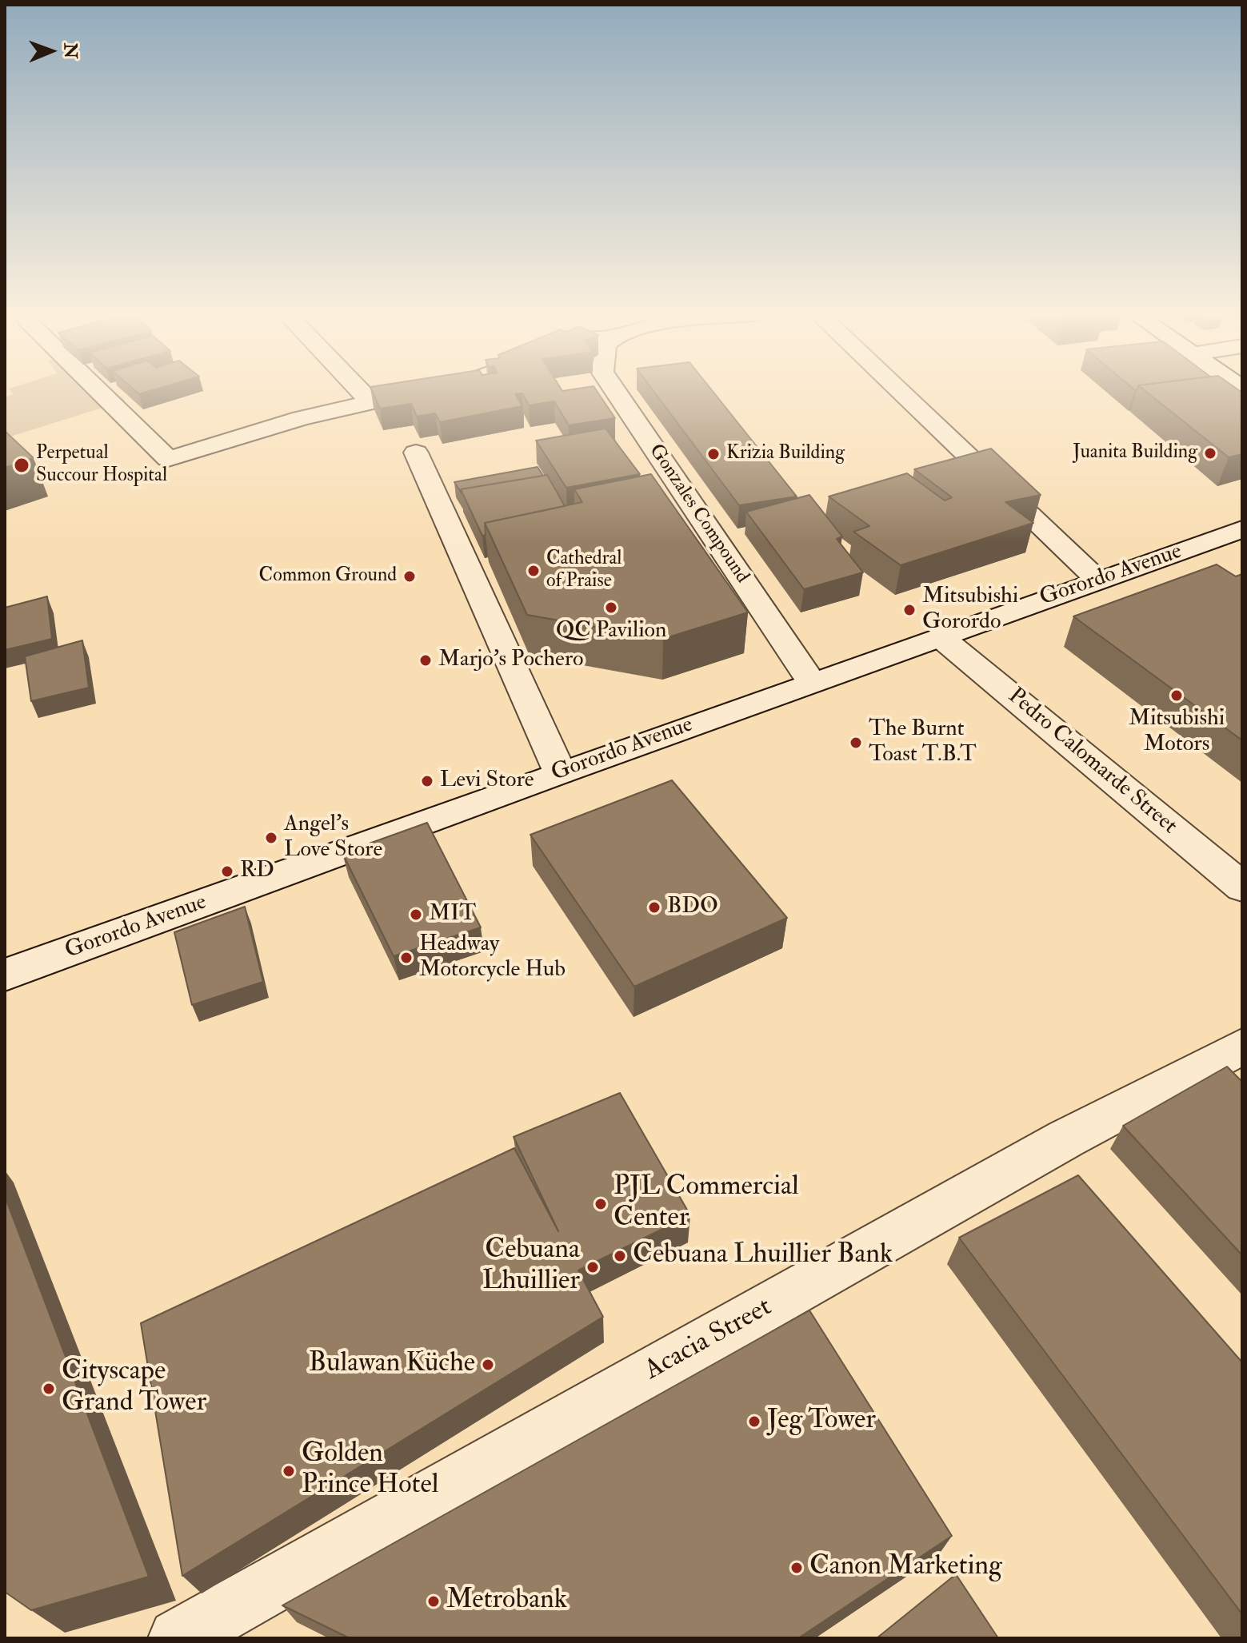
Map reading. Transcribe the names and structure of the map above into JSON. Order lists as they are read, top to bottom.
{
  "streets": {
    "street": [
      "Gonzales Compound",
      "Gorordo Avenue",
      "Pedro Calomarde Street",
      "Acacia Street"
    ]
  },
  "crossings": [
    ["Gonzales Compound", "Gorordo Avenue"],
    ["Gorordo Avenue", "Pedro Calomarde Street"]
  ],
  "places": [
    "Juanita Building",
    "Krizia Building",
    "Perpetual Succour Hospital",
    "Cathedral of Praise",
    "Common Ground",
    "QC Pavilion",
    "Mitsubishi Gorordo",
    "Marjo's Pochero",
    "Mitsubishi Motors",
    "The Burnt Toast T.B.T",
    "Levi Store",
    "Angel's Love Store",
    "RD",
    "BDO",
    "MIT",
    "Headway Motorcycle Hub",
    "PJL Commercial Center",
    "Cebuana Lhuillier Bank",
    "Cebuana Lhuillier",
    "Bulawan Küche",
    "Cityscape Grand Tower",
    "Jeg Tower",
    "Golden Prince Hotel",
    "Canon Marketing",
    "Metrobank"
  ],
  "north": "right"
}
